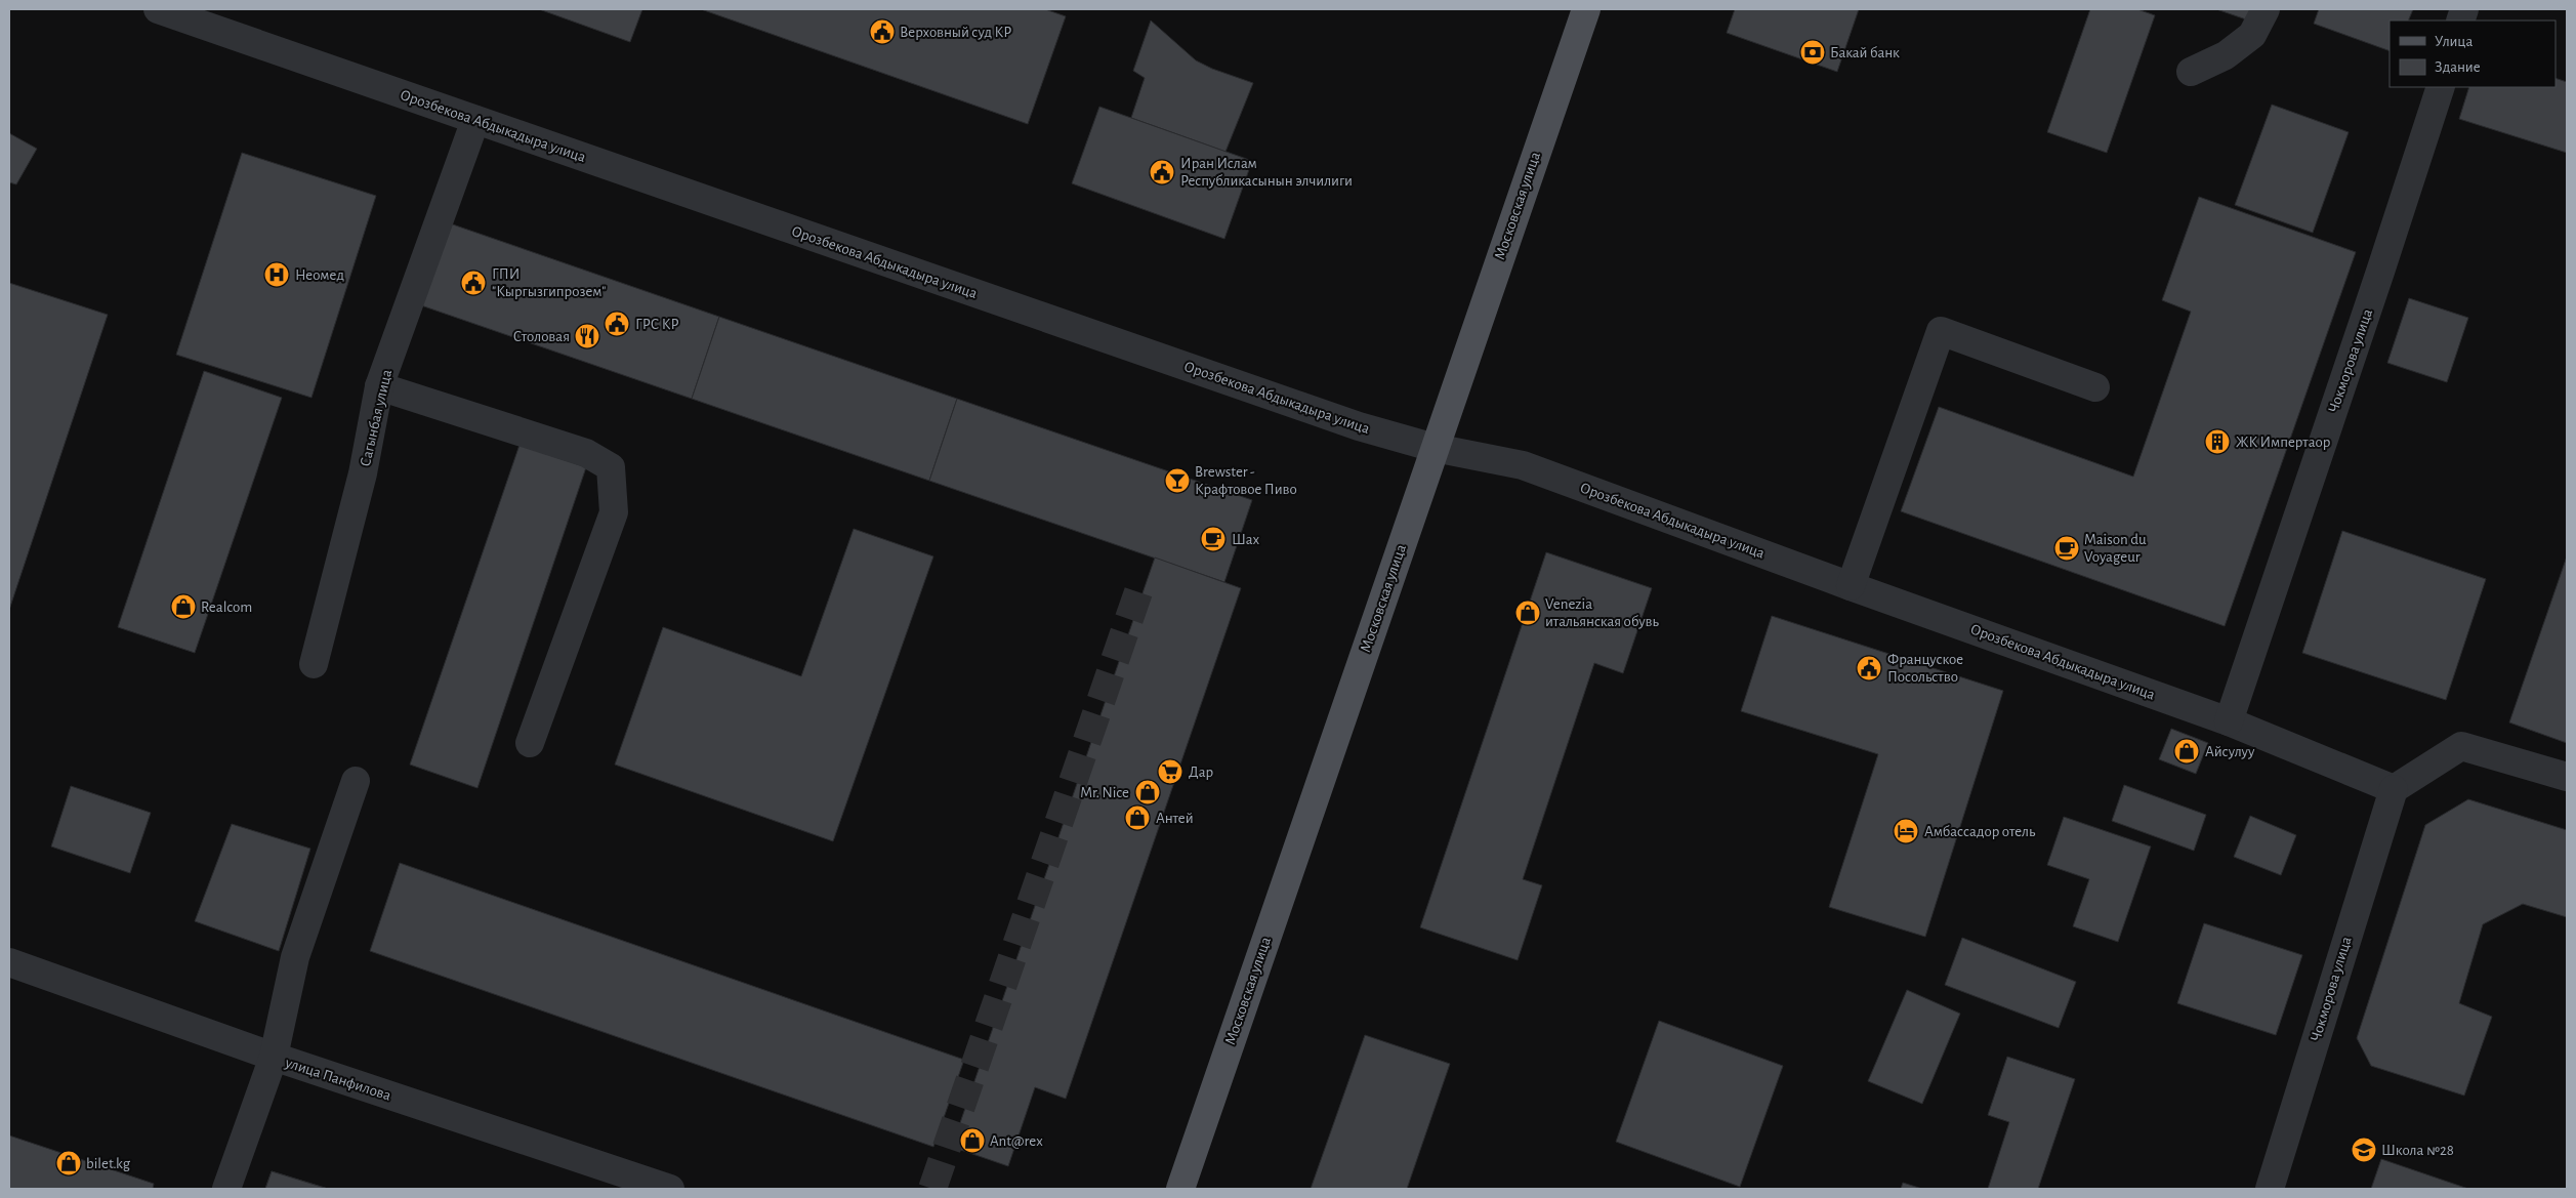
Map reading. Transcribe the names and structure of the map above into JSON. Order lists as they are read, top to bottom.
{
  "streets": {
    "main road": ["Московская улица"],
    "street": [
      "Орозбекова Абдыкадыра улица",
      "Чокморова улица",
      "Сагынбая улица",
      "улица Панфилова"
    ]
  },
  "crossings": [
    ["Орозбекова Абдыкадыра улица", "Московская улица"],
    ["Орозбекова Абдыкадыра улица", "Чокморова улица"],
    ["Орозбекова Абдыкадыра улица", "Сагынбая улица"]
  ],
  "places": {
    "public building": [
      "Верховный суд КР",
      "Иран Ислам Республикасынын элчилиги",
      "ГПИ \"Кыргызгипрозем\"",
      "ГРС КР",
      "Француское Посольство"
    ],
    "bank": ["Бакай банк"],
    "hospital": ["Неомед"],
    "restaurant": ["Столовая"],
    "building": ["ЖК Импертаор"],
    "bar": ["Brewster - Крафтовое Пиво"],
    "cafe": ["Шах", "Maison du Voyageur"],
    "shop": [
      "Realcom",
      "Venezia итальянская обувь",
      "Айсулуу",
      "Mr. Nice",
      "Антей",
      "Ant@rex",
      "bilet.kg"
    ],
    "supermarket": ["Дар"],
    "hotel": ["Амбассадор отель"],
    "school or university": ["Школа №28"]
  },
  "legend": ["Улица", "Здание"]
}
